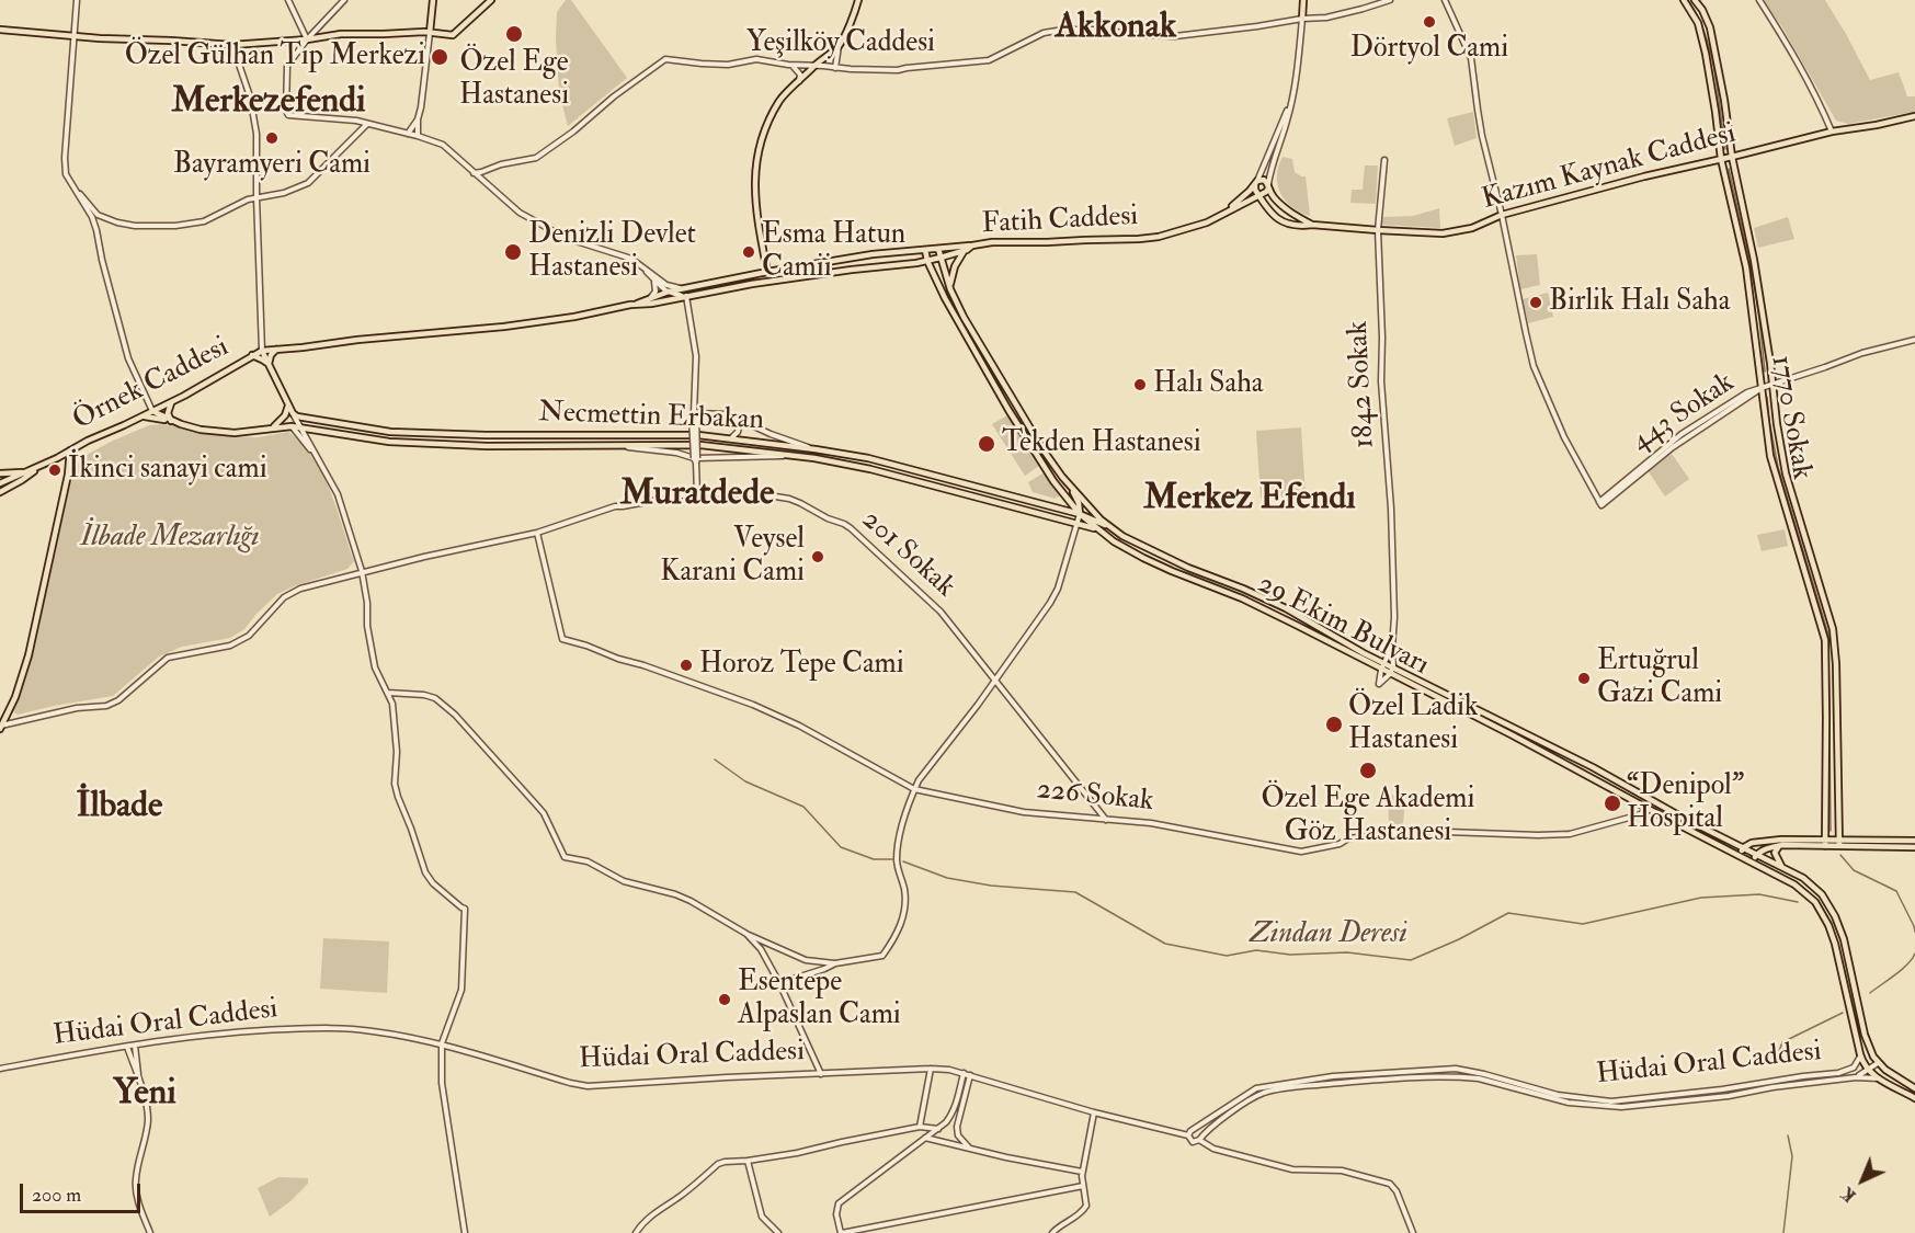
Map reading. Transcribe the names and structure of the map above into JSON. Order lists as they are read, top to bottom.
{
  "streets": {
    "main road": [
      "Kazım Kaynak Caddesi",
      "Fatih Caddesi",
      "Örnek Caddesi",
      "Necmettin Erbakan",
      "1770 Sokak",
      "29 Ekim Bulvarı"
    ],
    "street": [
      "Yeşilköy Caddesi",
      "1842 Sokak",
      "443 Sokak",
      "201 Sokak",
      "226 Sokak",
      "Hüdai Oral Caddesi"
    ]
  },
  "crossings": [
    ["Kazım Kaynak Caddesi", "1842 Sokak"],
    ["Kazım Kaynak Caddesi", "443 Sokak"],
    ["Kazım Kaynak Caddesi", "1770 Sokak"],
    ["Fatih Caddesi", "Örnek Caddesi"],
    ["Fatih Caddesi", "29 Ekim Bulvarı"],
    ["Örnek Caddesi", "201 Sokak"],
    ["1842 Sokak", "29 Ekim Bulvarı"],
    ["443 Sokak", "1770 Sokak"],
    ["Necmettin Erbakan", "29 Ekim Bulvarı"],
    ["201 Sokak", "226 Sokak"],
    ["29 Ekim Bulvarı", "226 Sokak"],
    ["29 Ekim Bulvarı", "Hüdai Oral Caddesi"]
  ],
  "districts": [
    "Akkonak",
    "Merkezefendi",
    "Muratdede",
    "Merkez Efendı",
    "İlbade",
    "Yeni"
  ],
  "water": ["Zindan Deresi"],
  "parks": ["İlbade Mezarlığı"],
  "places": [
    "Dörtyol Cami",
    "Özel Ege Hastanesi",
    "Özel Gülhan Tıp Merkezi",
    "Bayramyeri Cami",
    "Denizli Devlet Hastanesi",
    "Esma Hatun Camii",
    "Birlik Halı Saha",
    "Halı Saha",
    "Tekden Hastanesi",
    "İkinci sanayi cami",
    "Veysel Karani Cami",
    "Horoz Tepe Cami",
    "Ertuğrul Gazi Cami",
    "Özel Ladik Hastanesi",
    "Özel Ege Akademi Göz Hastanesi",
    "“Denipol” Hospital",
    "Esentepe Alpaslan Cami"
  ],
  "scale_bar": "200 m",
  "north": "bottom left"
}
